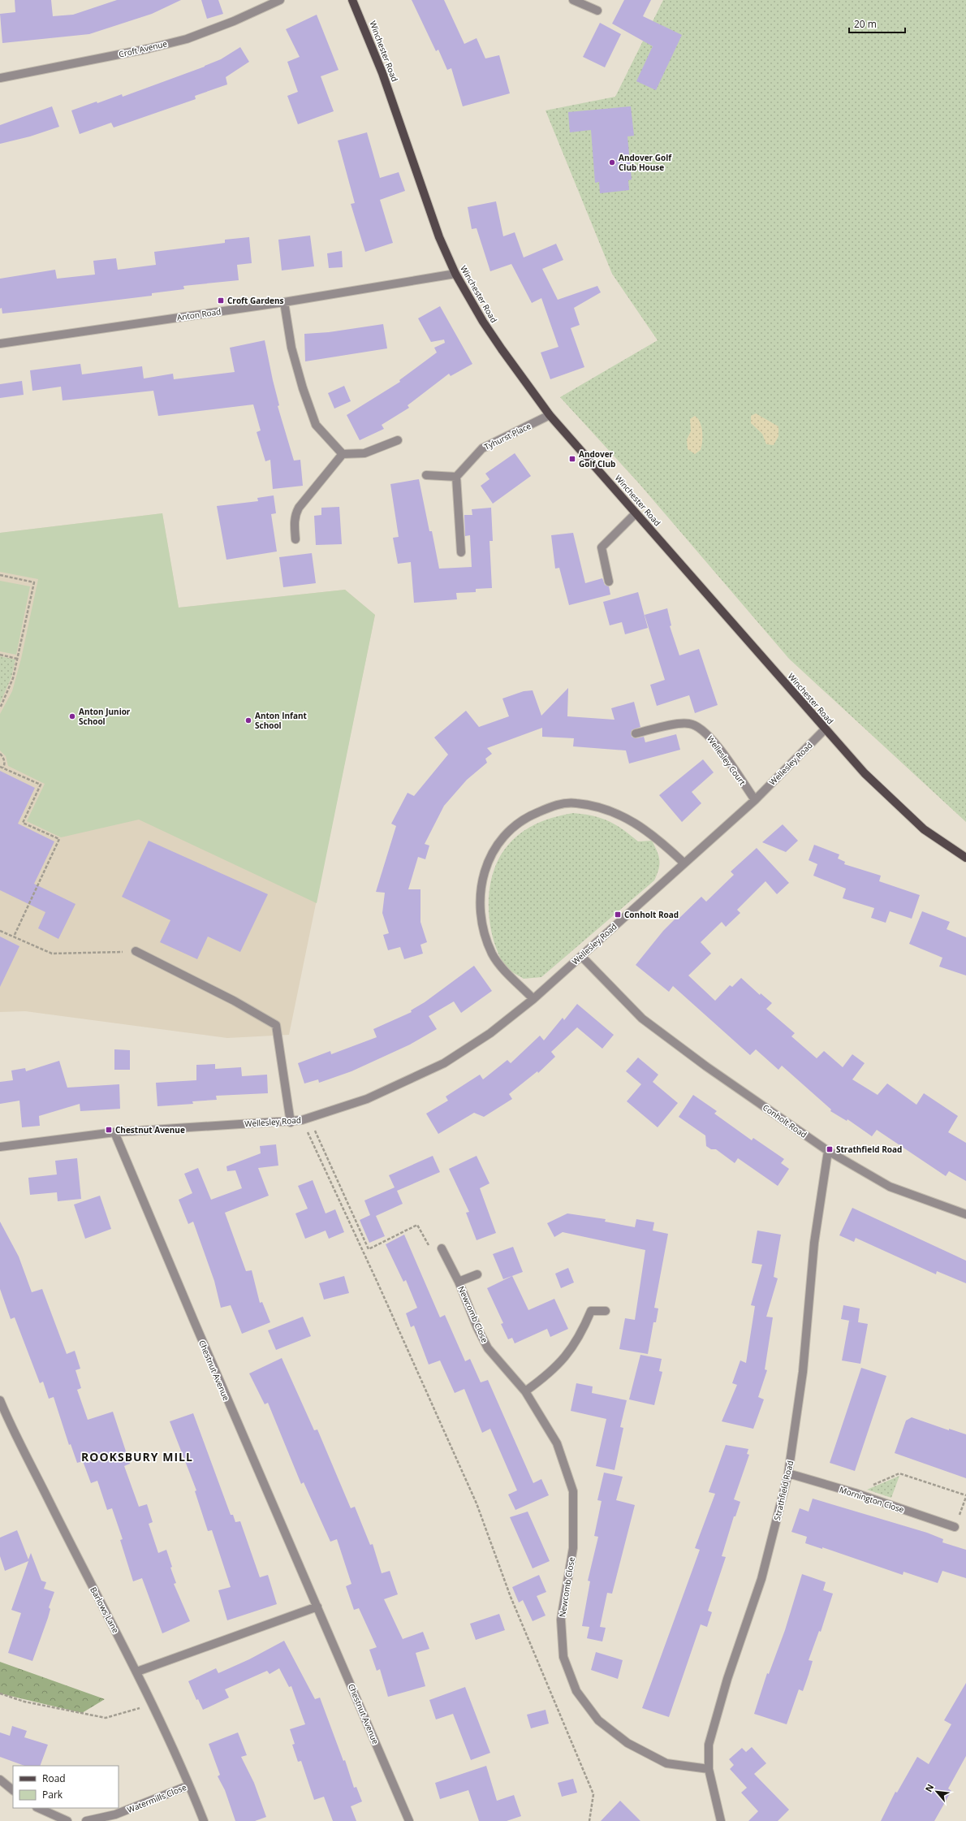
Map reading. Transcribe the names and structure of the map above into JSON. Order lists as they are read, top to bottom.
{
  "streets": {
    "main road": ["Winchester Road"],
    "street": [
      "Croft Avenue",
      "Anton Road",
      "Tyhurst Place",
      "Wellesley Court",
      "Wellesley Road",
      "Conholt Road",
      "Newcomb Close",
      "Chestnut Avenue",
      "Strathfield Road",
      "Mornington Close",
      "Barlows Lane",
      "Watermills Close"
    ]
  },
  "crossings": [
    ["Winchester Road", "Anton Road"],
    ["Winchester Road", "Tyhurst Place"],
    ["Winchester Road", "Wellesley Road"],
    ["Wellesley Court", "Wellesley Road"],
    ["Wellesley Road", "Conholt Road"],
    ["Wellesley Road", "Chestnut Avenue"],
    ["Conholt Road", "Strathfield Road"],
    ["Newcomb Close", "Strathfield Road"],
    ["Strathfield Road", "Mornington Close"],
    ["Barlows Lane", "Watermills Close"]
  ],
  "districts": ["ROOKSBURY MILL"],
  "places": {
    "other": ["Andover Golf Club House", "Anton Junior School", "Anton Infant School"],
    "transit": [
      "Croft Gardens",
      "Andover Golf Club",
      "Conholt Road",
      "Chestnut Avenue",
      "Strathfield Road"
    ]
  },
  "legend": ["Road", "Park"],
  "scale_bar": "20 m",
  "north": "top left"
}
